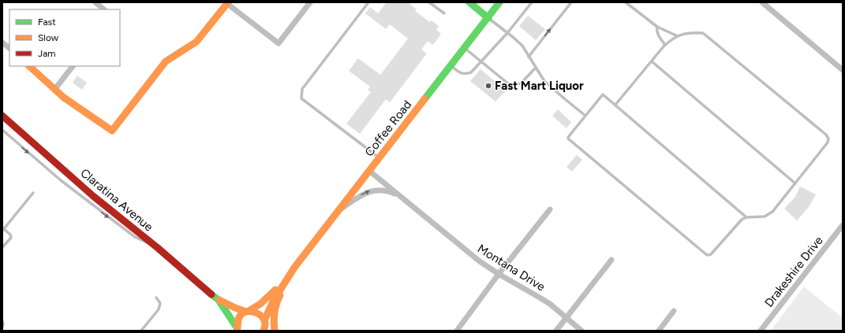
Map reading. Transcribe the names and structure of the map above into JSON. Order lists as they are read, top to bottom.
{
  "streets": {
    "main road": ["Coffee Road", "Claratina Avenue"],
    "street": ["Montana Drive", "Drakeshire Drive"]
  },
  "crossings": [
    ["Coffee Road", "Claratina Avenue"],
    ["Coffee Road", "Montana Drive"]
  ],
  "places": ["Fast Mart Liquor"],
  "legend": ["Fast", "Slow", "Jam"]
}
